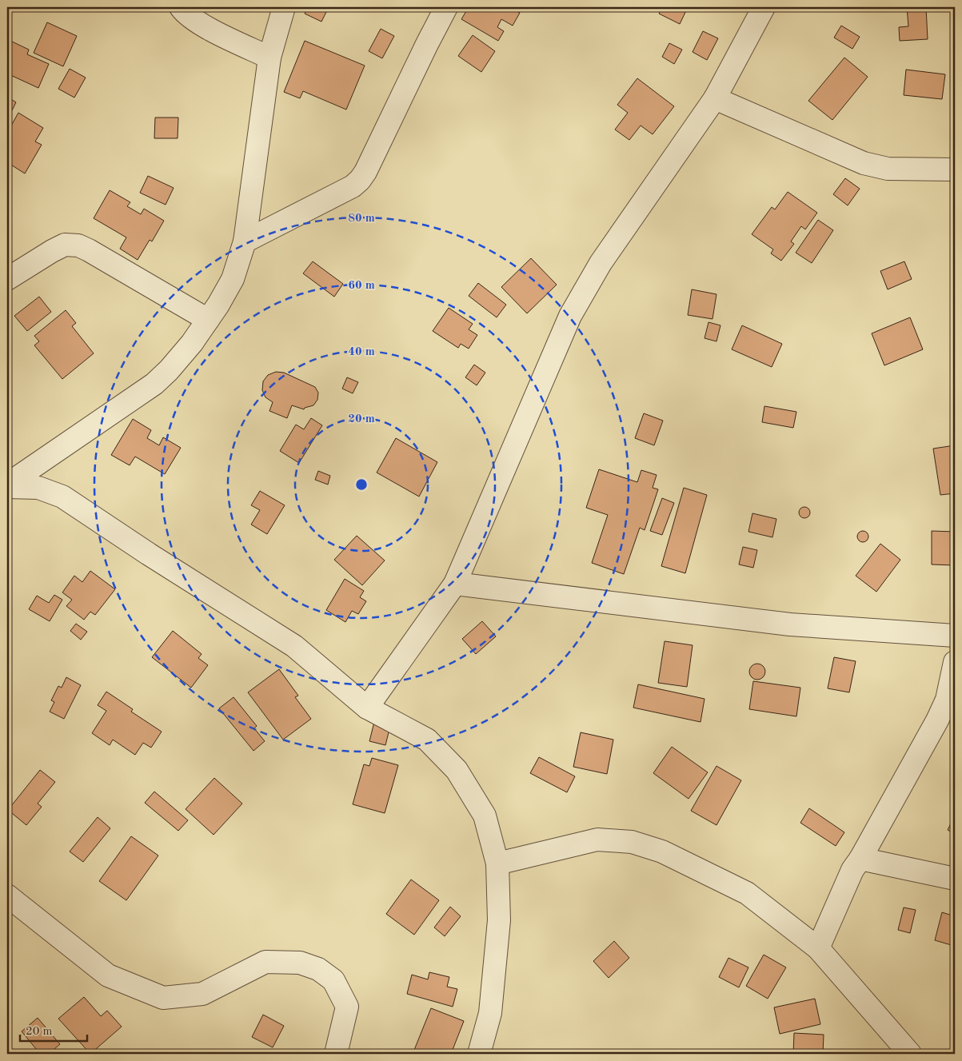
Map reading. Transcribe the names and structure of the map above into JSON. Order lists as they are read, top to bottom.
{
  "scale_bar": "20 m",
  "rings": [
    "80 m",
    "60 m",
    "40 m",
    "20 m"
  ]
}
